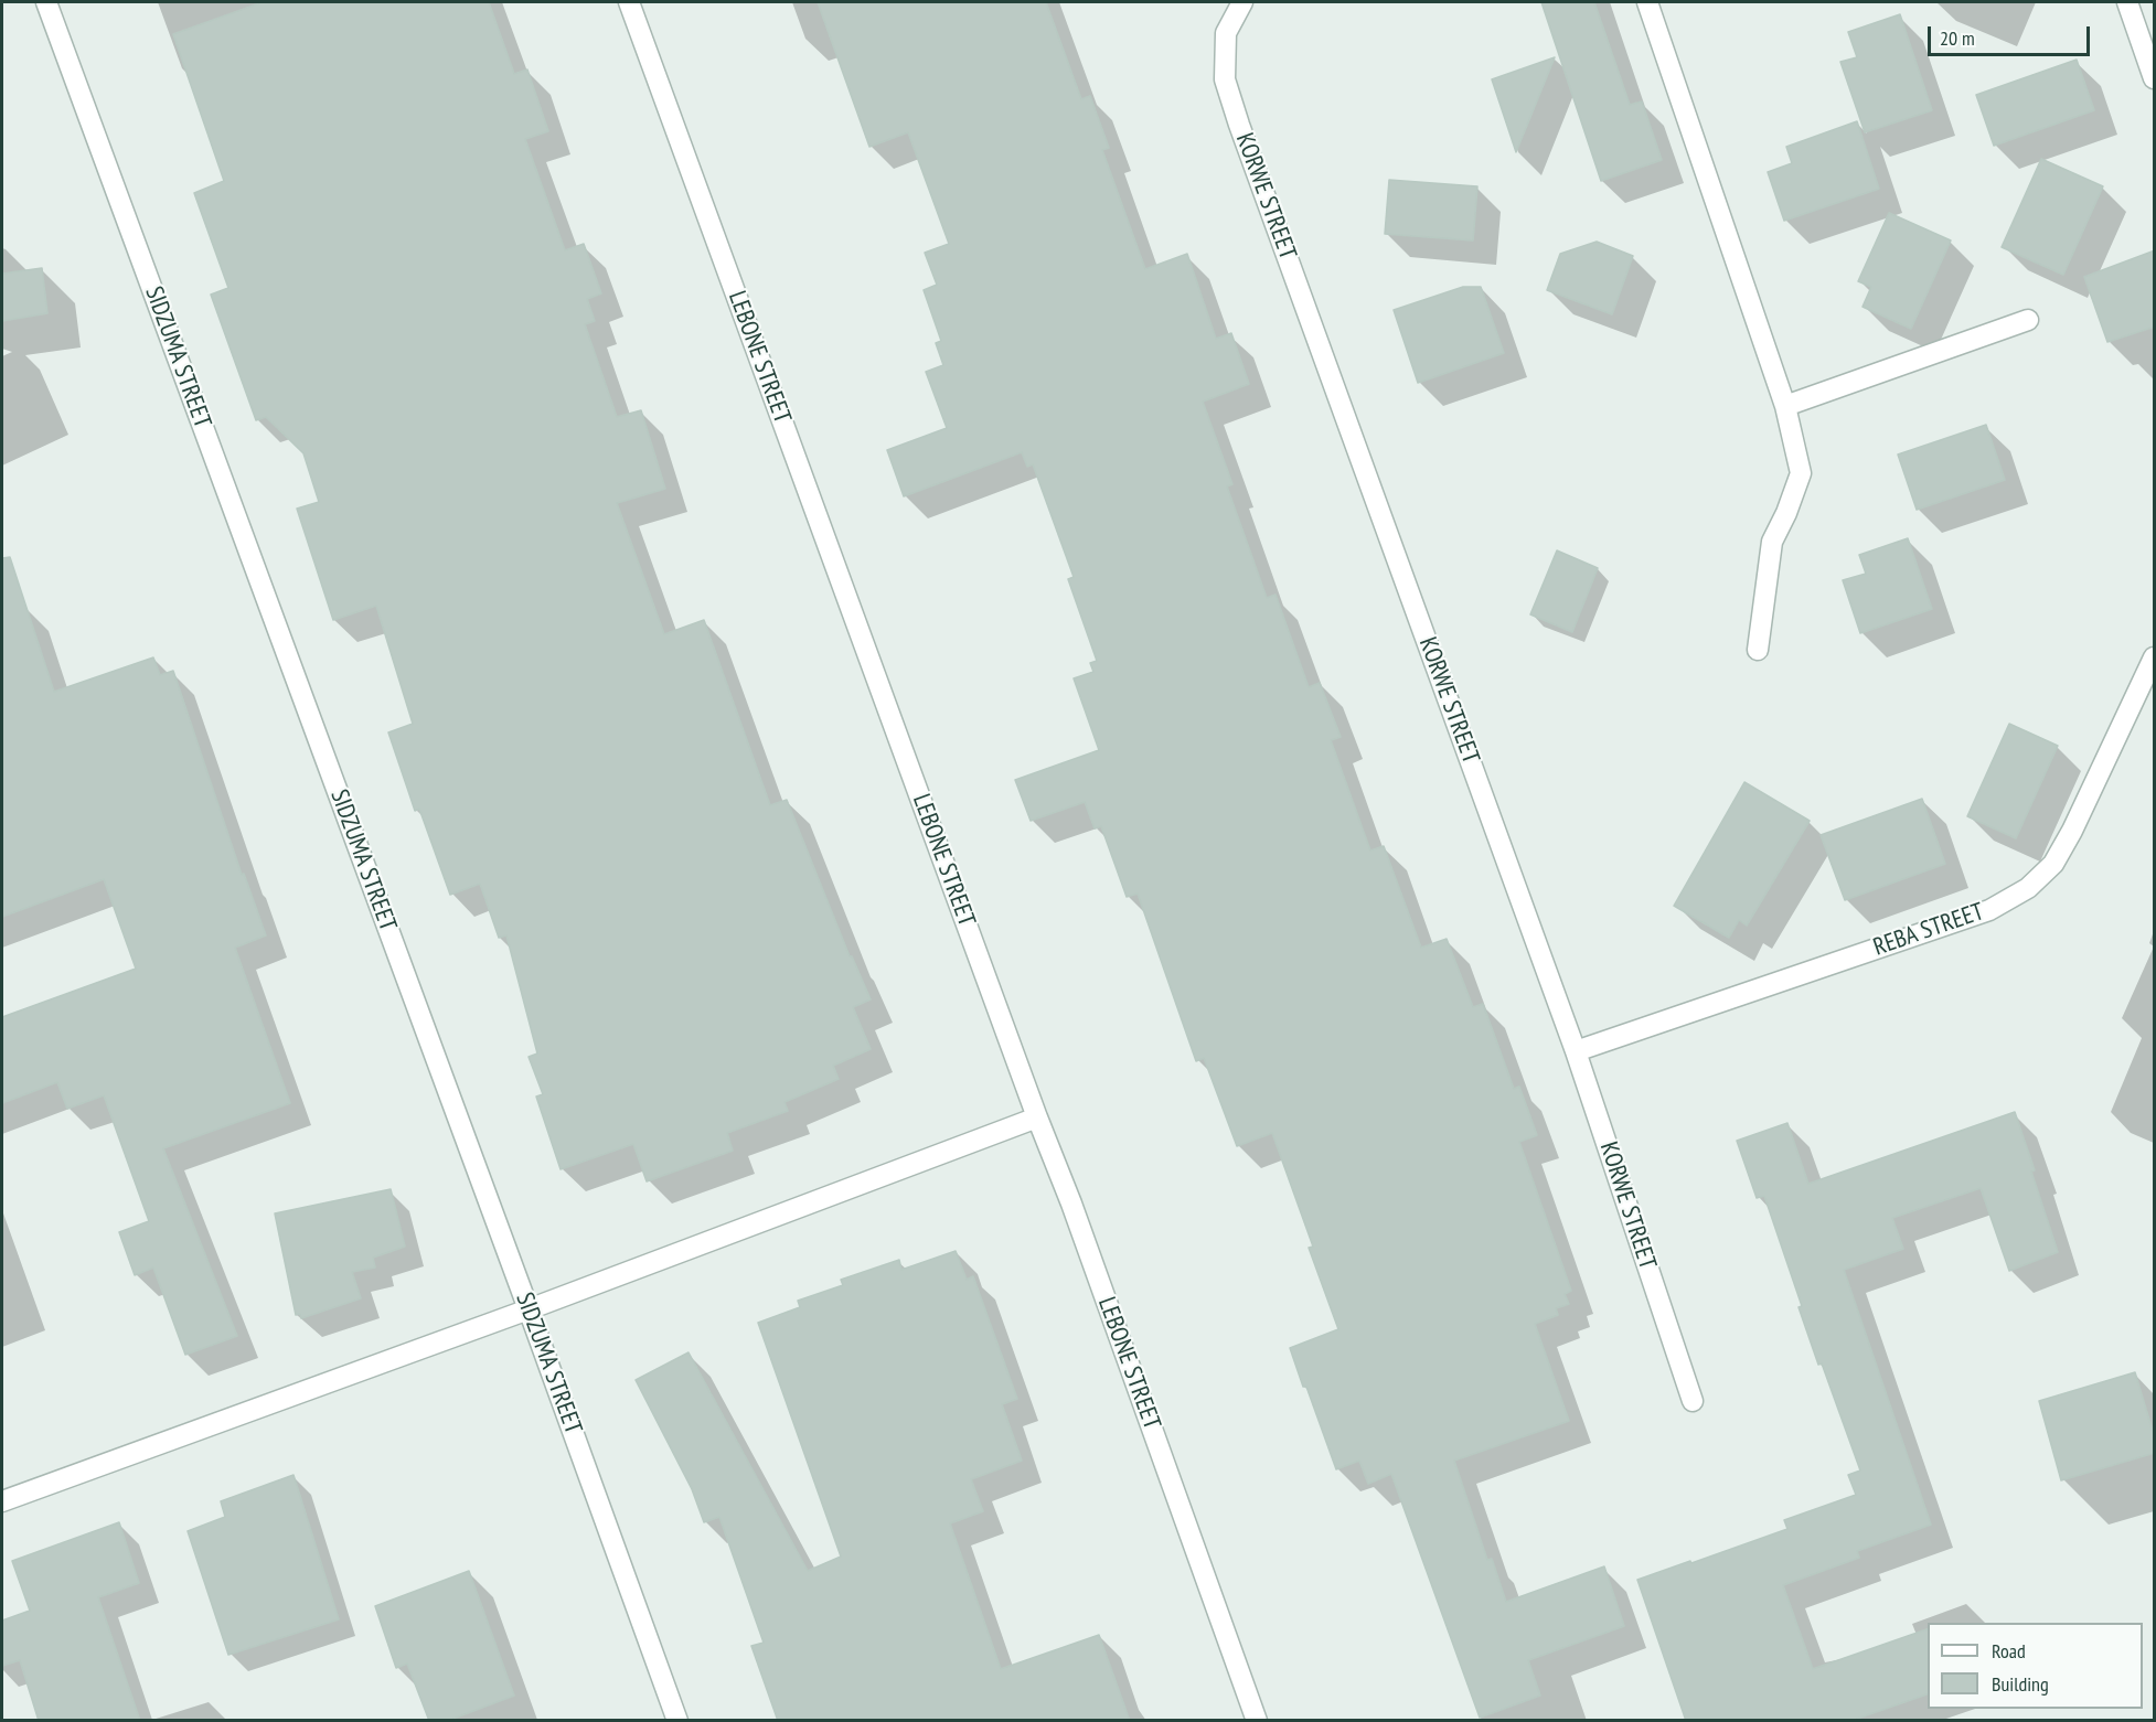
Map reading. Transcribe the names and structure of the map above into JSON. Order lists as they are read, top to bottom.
{
  "streets": {
    "street": [
      "KORWE STREET",
      "SIDZUMA STREET",
      "LEBONE STREET",
      "REBA STREET"
    ]
  },
  "crossings": [
    ["KORWE STREET", "REBA STREET"]
  ],
  "legend": ["Road", "Building"],
  "scale_bar": "20 m"
}
